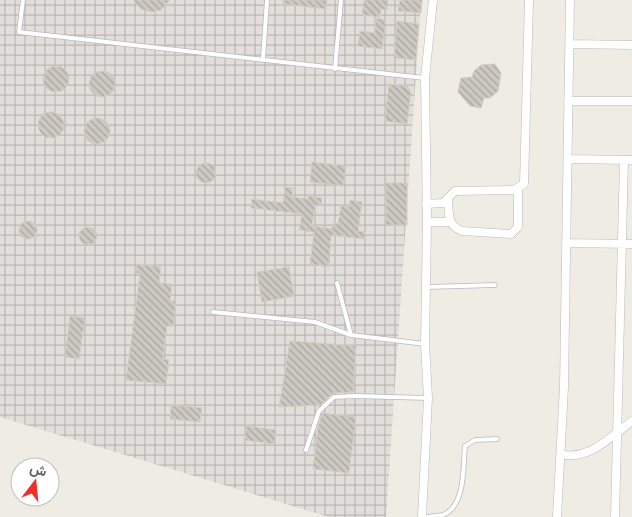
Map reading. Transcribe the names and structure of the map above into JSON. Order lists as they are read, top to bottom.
{
  "north": "top"
}
